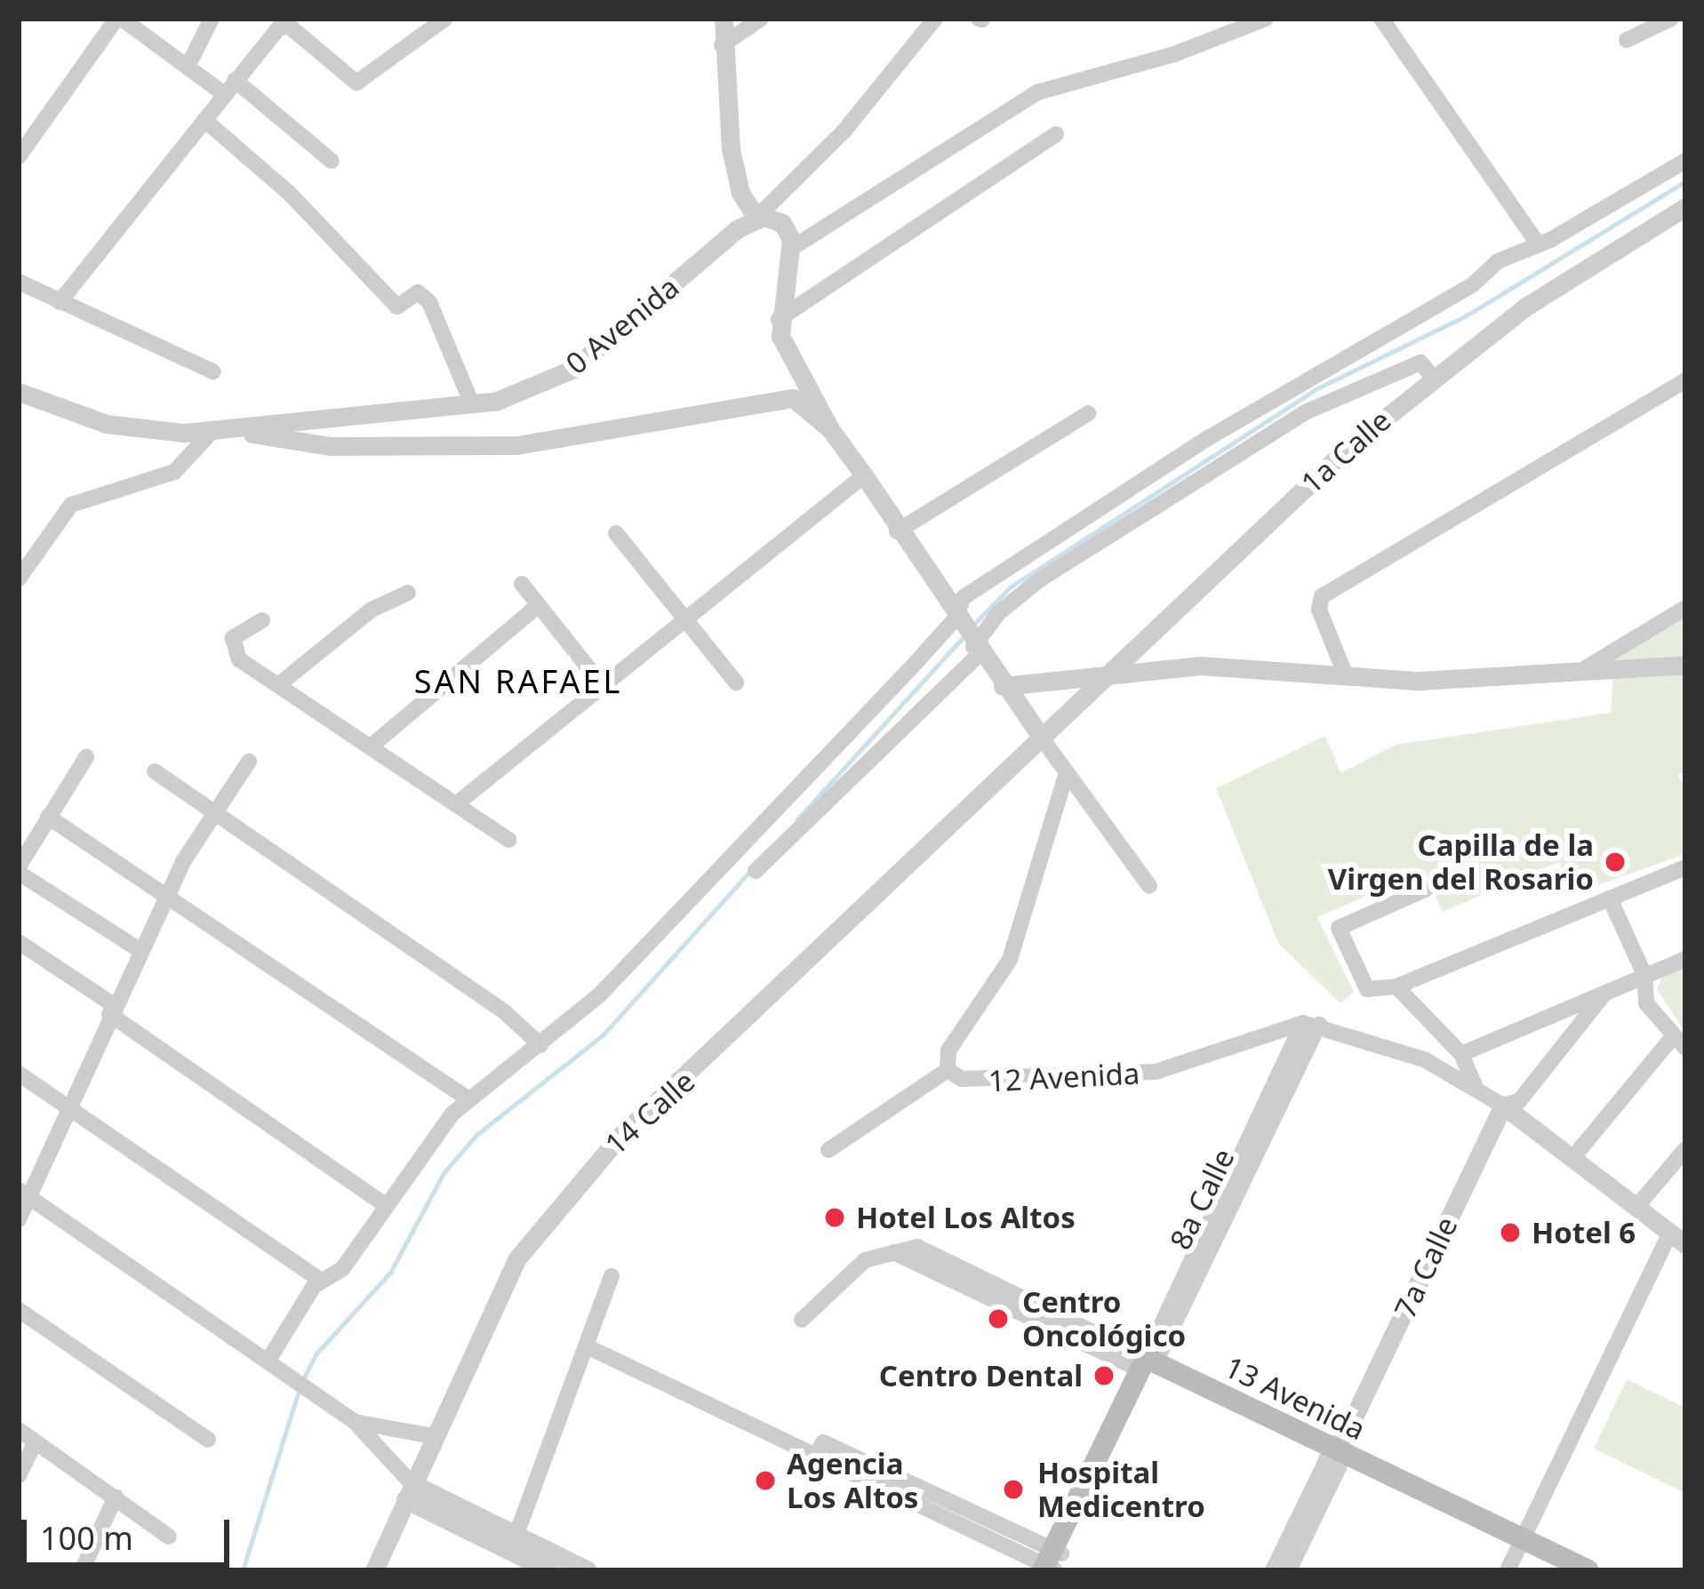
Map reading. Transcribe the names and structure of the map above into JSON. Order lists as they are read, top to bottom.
{
  "streets": {
    "main road": ["8a Calle", "13 Avenida"],
    "street": [
      "0 Avenida",
      "1a Calle",
      "12 Avenida",
      "14 Calle",
      "7a Calle"
    ]
  },
  "crossings": [
    ["1a Calle", "14 Calle"],
    ["12 Avenida", "8a Calle"],
    ["8a Calle", "13 Avenida"],
    ["7a Calle", "13 Avenida"]
  ],
  "districts": ["SAN RAFAEL"],
  "places": [
    "Capilla de la Virgen del Rosario",
    "Hotel Los Altos",
    "Hotel 6",
    "Centro Oncológico",
    "Centro Dental",
    "Agencia Los Altos",
    "Hospital Medicentro"
  ],
  "scale_bar": "100 m"
}
